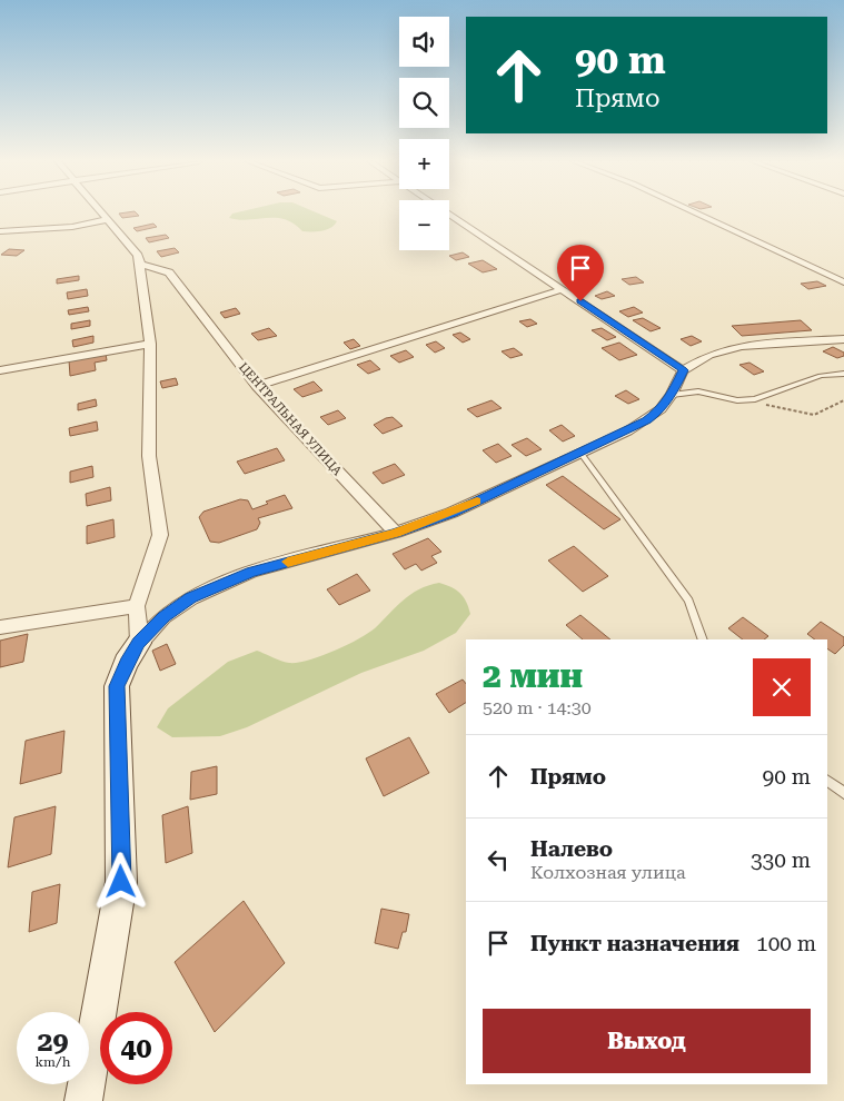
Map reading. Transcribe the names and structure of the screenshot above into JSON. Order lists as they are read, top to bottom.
{
  "streets": {
    "street": ["ЦЕНТРАЛЬНАЯ УЛИЦА"]
  },
  "page": {
    "map_buttons": ["+", "−"],
    "turn": ["90 m", "Прямо"],
    "heading": ["2 мин", "520 m · 14:30"],
    "list": [
      {
        "name": "Прямо",
        "value": "90 m"
      },
      {
        "name": "Налево",
        "note": "Колхозная улица",
        "value": "330 m"
      },
      {
        "name": "Пункт назначения",
        "value": "100 m"
      }
    ],
    "buttons": "Выход",
    "speed": "29 km/h",
    "limit": "40"
  }
}
